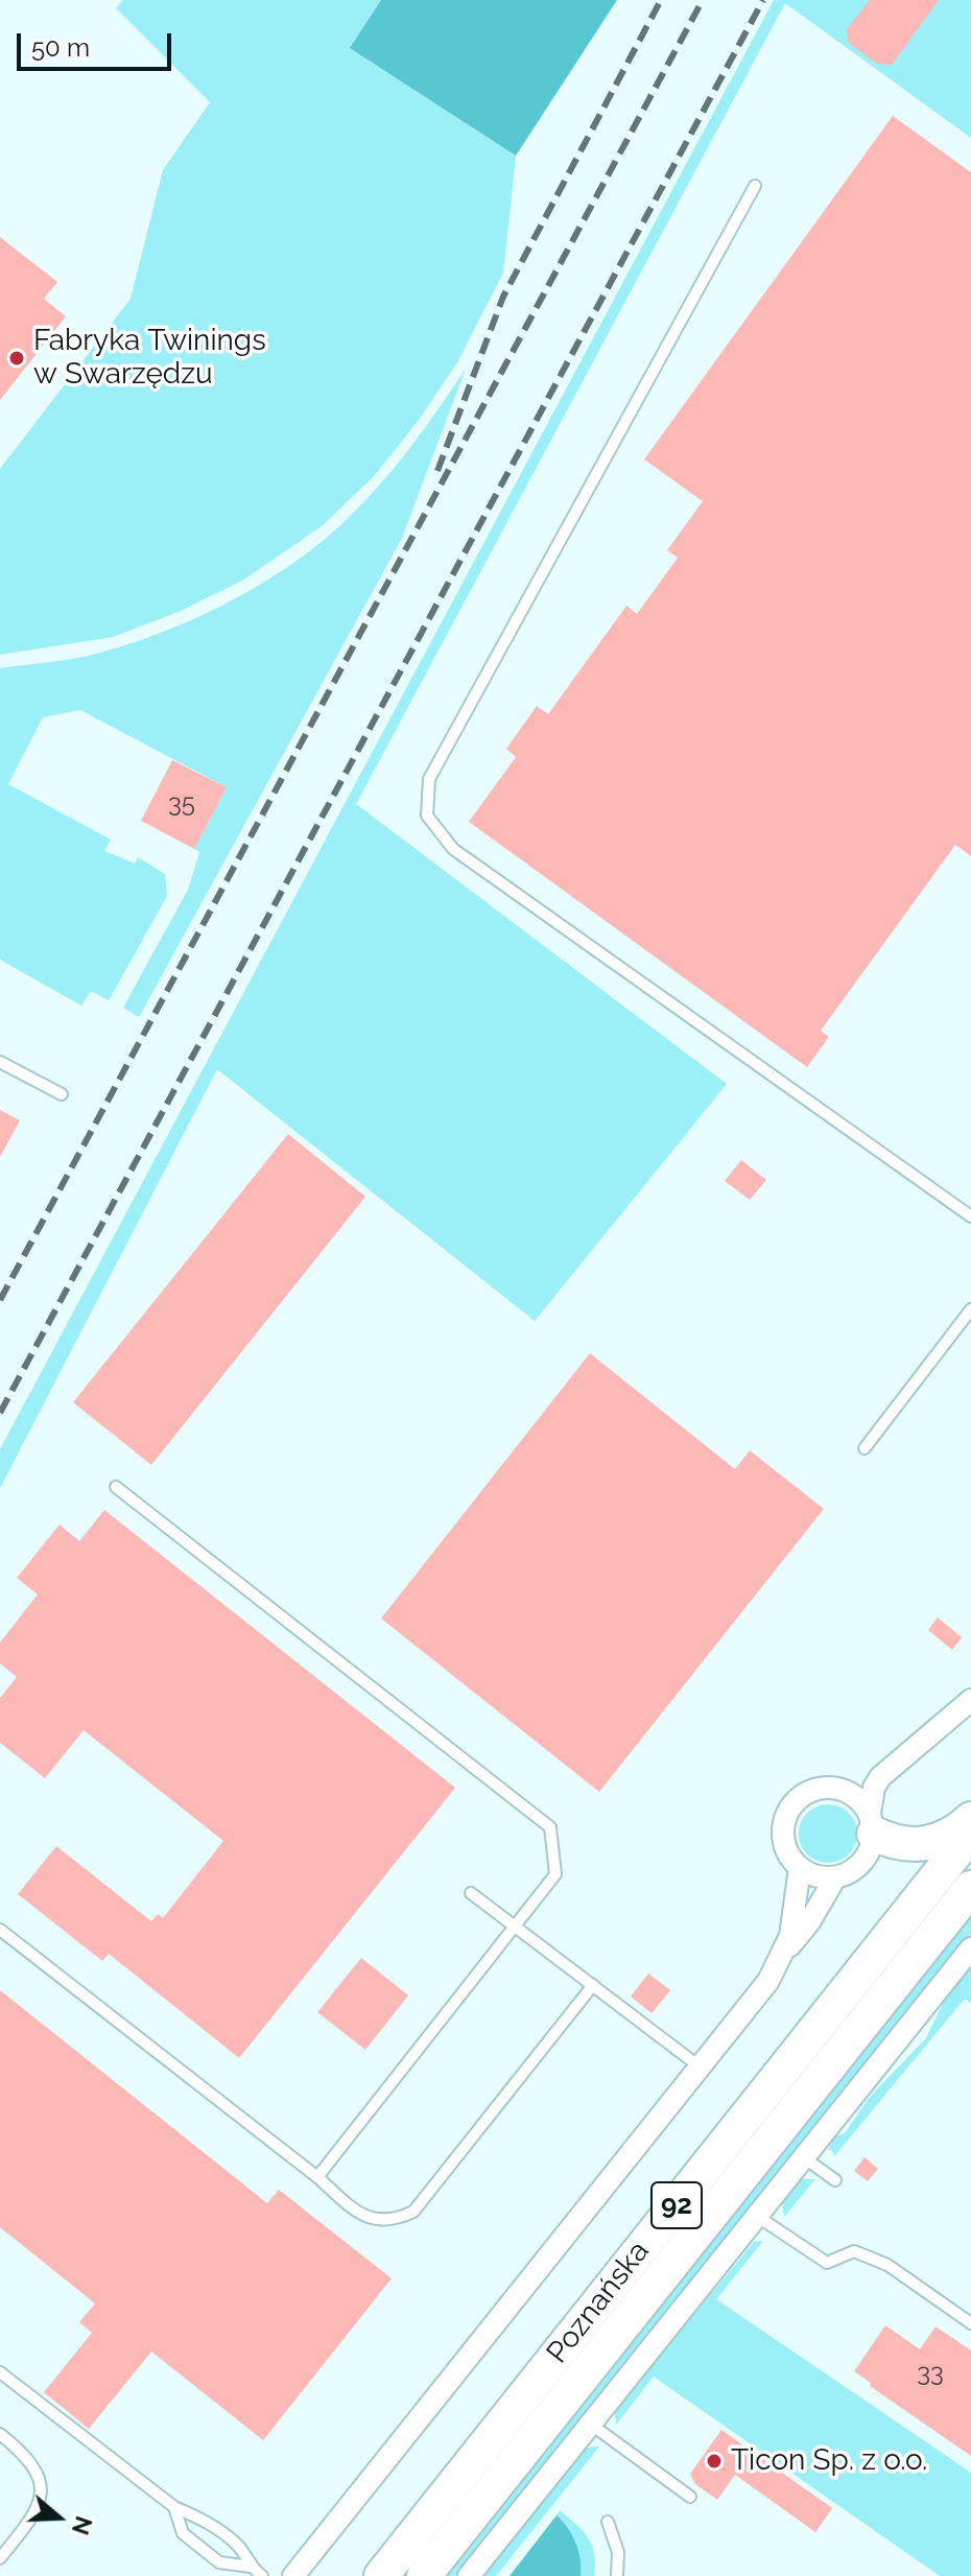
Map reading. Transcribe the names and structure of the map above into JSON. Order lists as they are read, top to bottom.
{
  "streets": {
    "main road": ["92", "Poznańska"]
  },
  "places": ["Fabryka Twinings w Swarzędzu", "Ticon Sp. z o.o."],
  "house_numbers": ["35", "33"],
  "scale_bar": "50 m",
  "north": "right"
}
